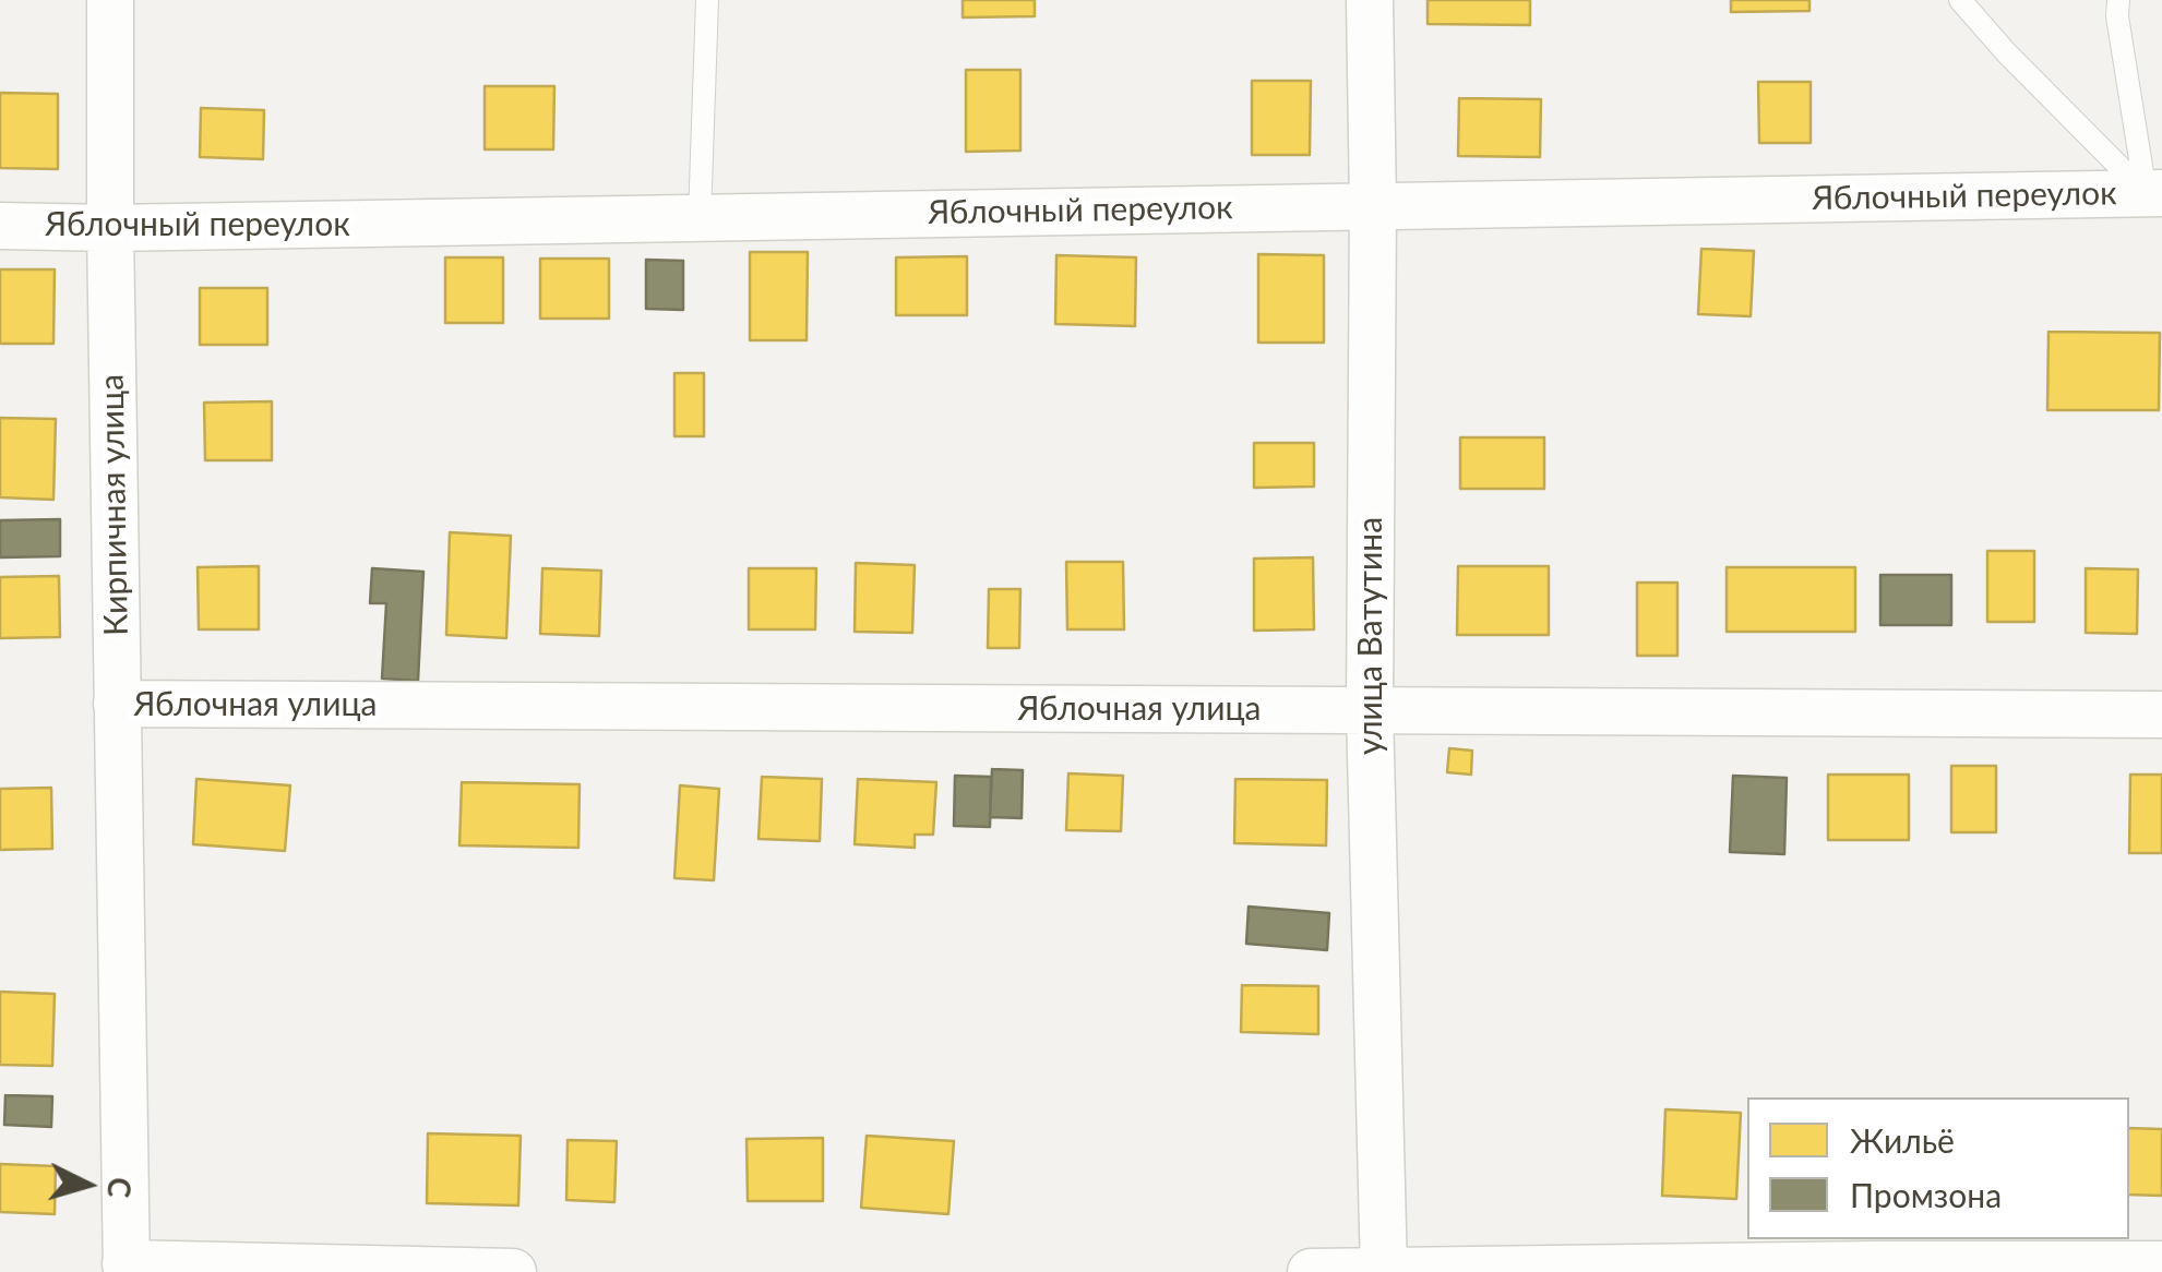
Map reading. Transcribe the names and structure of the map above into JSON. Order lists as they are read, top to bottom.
{
  "streets": {
    "street": [
      "Яблочный переулок",
      "Кирпичная улица",
      "улица Ватутина",
      "Яблочная улица"
    ]
  },
  "crossings": [
    ["Яблочный переулок", "Кирпичная улица"],
    ["Яблочный переулок", "улица Ватутина"],
    ["Кирпичная улица", "Яблочная улица"],
    ["улица Ватутина", "Яблочная улица"]
  ],
  "legend": ["Жильё", "Промзона"],
  "north": "right"
}
